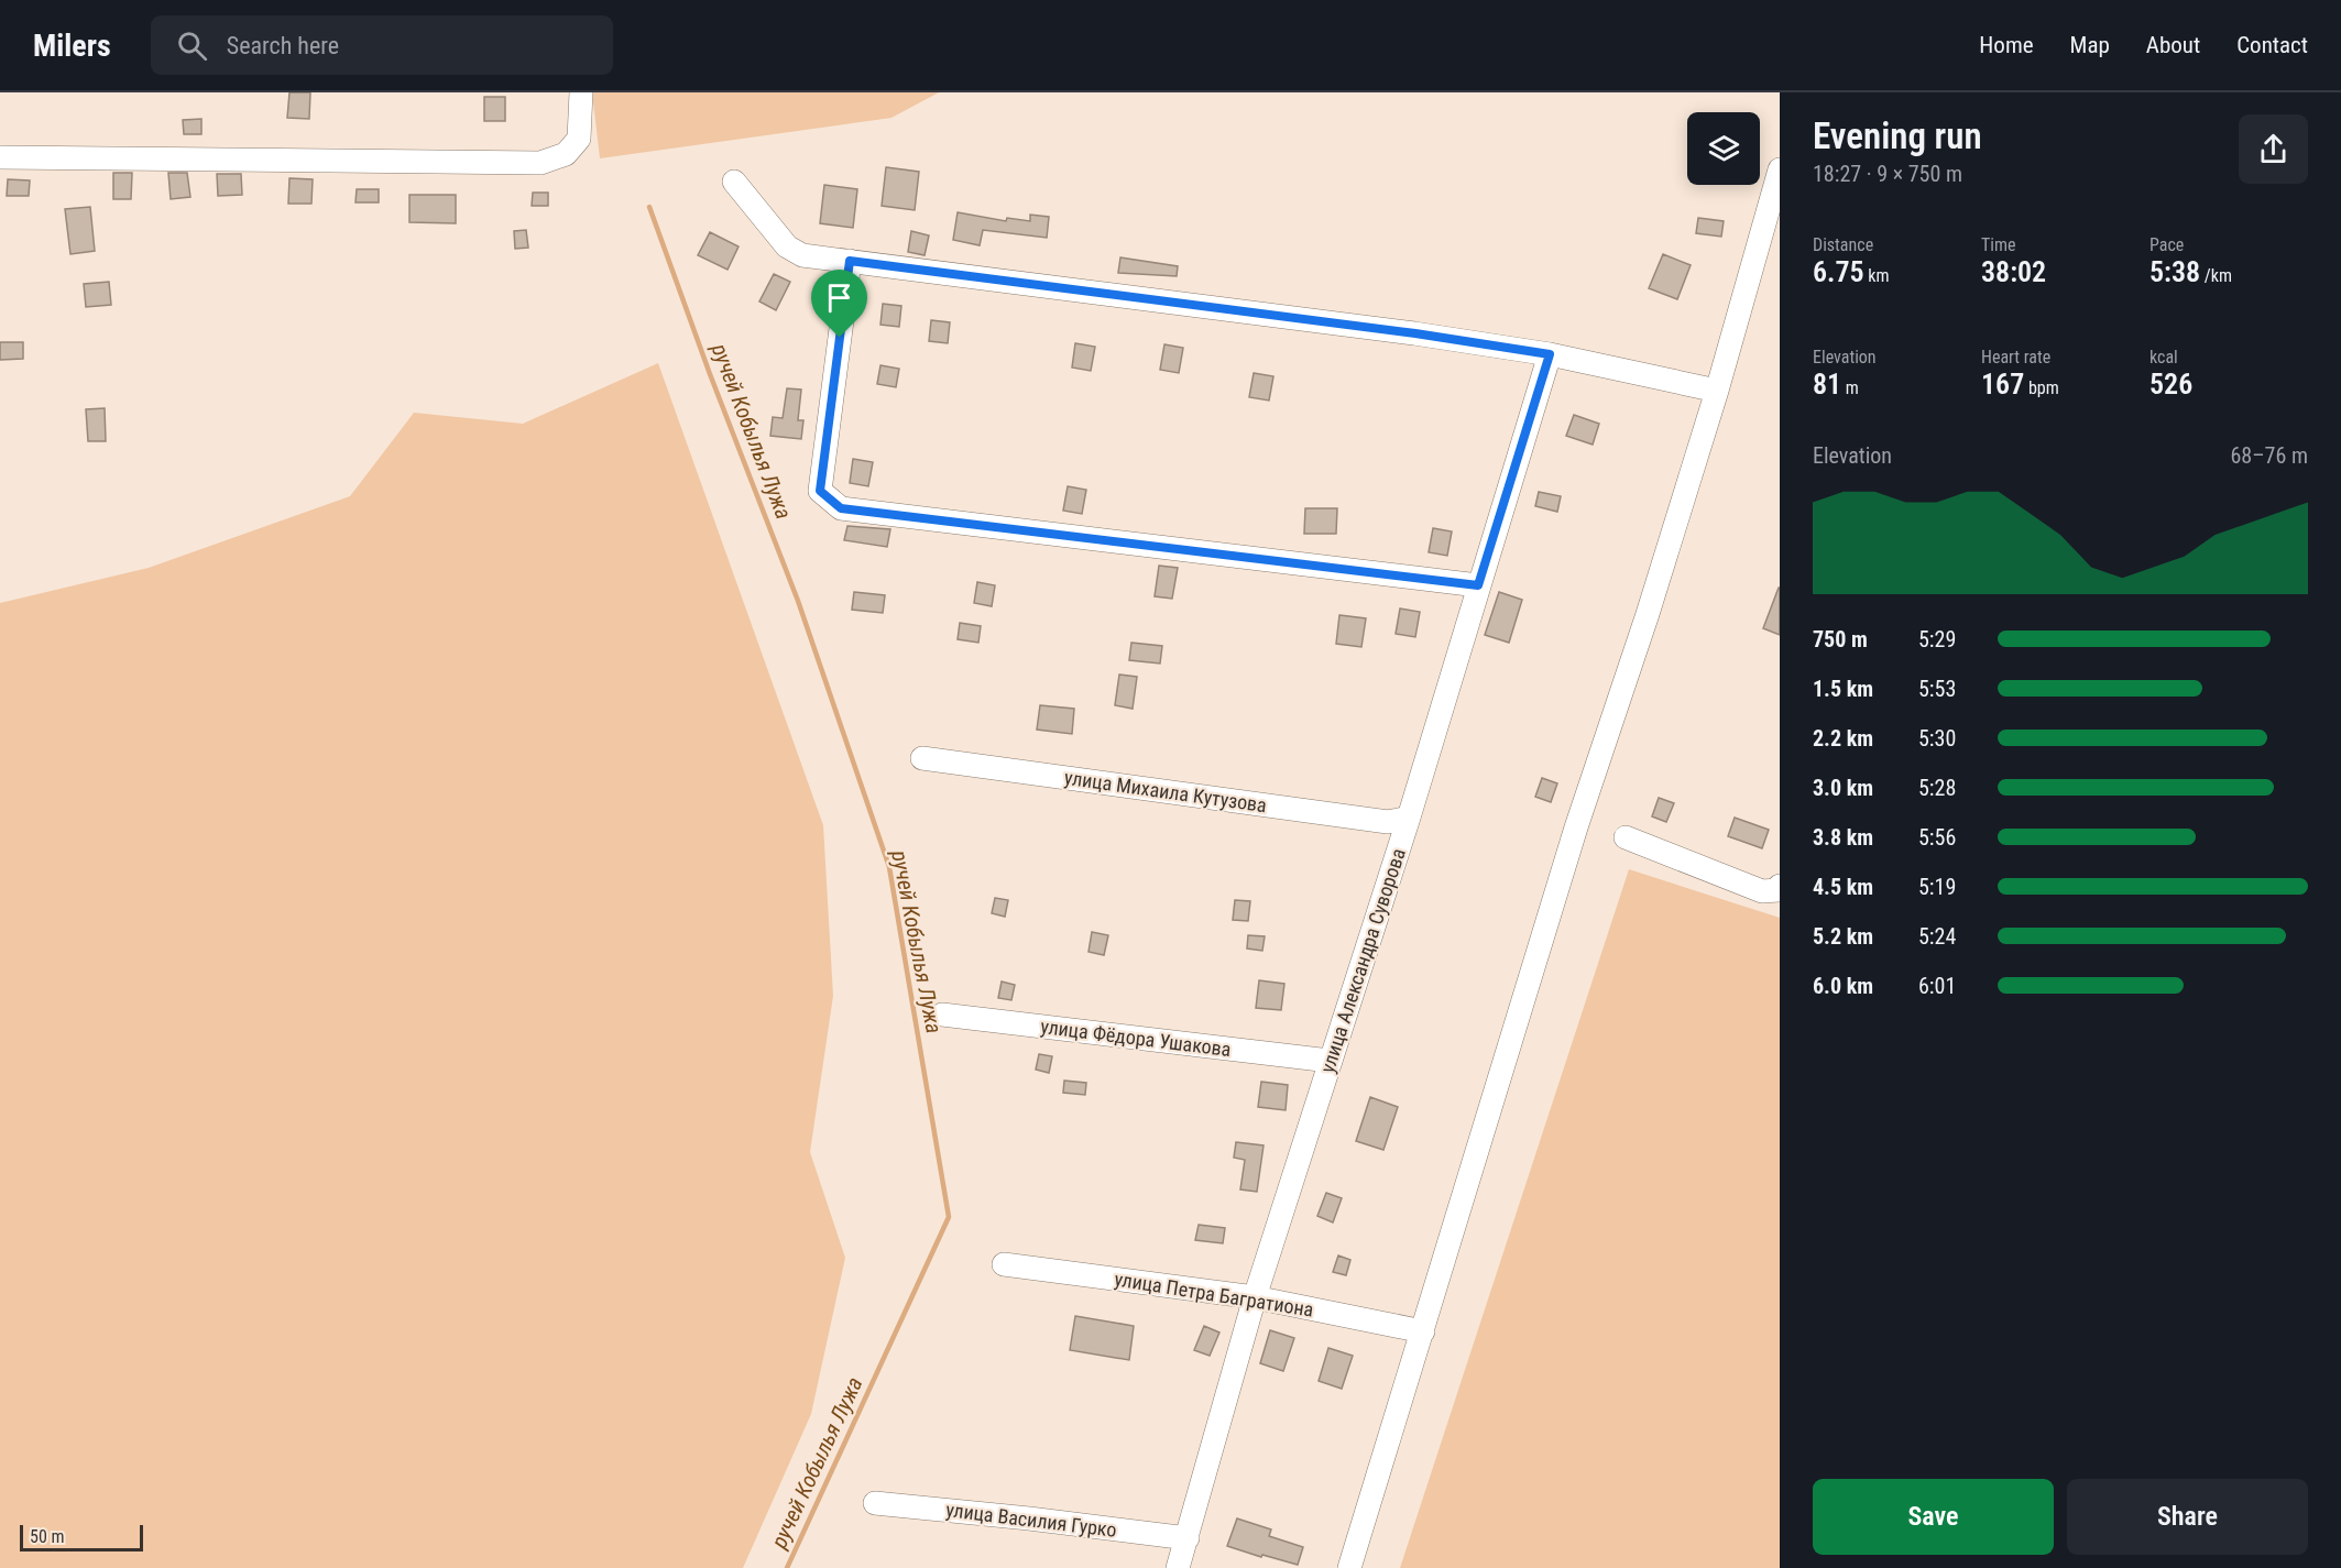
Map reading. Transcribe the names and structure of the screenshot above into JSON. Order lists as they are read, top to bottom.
{
  "streets": {
    "street": [
      "улица Михаила Кутузова",
      "улица Александра Суворова",
      "улица Фёдора Ушакова",
      "улица Петра Багратиона",
      "улица Василия Гурко"
    ]
  },
  "crossings": [
    ["улица Михаила Кутузова", "улица Александра Суворова"],
    ["улица Александра Суворова", "улица Фёдора Ушакова"],
    ["улица Александра Суворова", "улица Петра Багратиона"],
    ["улица Александра Суворова", "улица Василия Гурко"]
  ],
  "water": ["ручей Кобылья Лужа"],
  "scale_bar": "50 m",
  "page": {
    "header": "Milers",
    "search": "Search here",
    "nav": [
      "Home",
      "Map",
      "About",
      "Contact"
    ],
    "heading": ["Evening run", "18:27 · 9 × 750 m"],
    "stats": [
      ["Distance", "6.75 km"],
      ["Time", "38:02"],
      ["Pace", "5:38 /km"],
      ["Elevation", "81 m"],
      ["Heart rate", "167 bpm"],
      ["kcal", "526"]
    ],
    "chart": ["Elevation", "68–76 m"],
    "list": [
      {
        "name": "750 m",
        "note": "5:29"
      },
      {
        "name": "1.5 km",
        "note": "5:53"
      },
      {
        "name": "2.2 km",
        "note": "5:30"
      },
      {
        "name": "3.0 km",
        "note": "5:28"
      },
      {
        "name": "3.8 km",
        "note": "5:56"
      },
      {
        "name": "4.5 km",
        "note": "5:19"
      },
      {
        "name": "5.2 km",
        "note": "5:24"
      },
      {
        "name": "6.0 km",
        "note": "6:01"
      }
    ],
    "buttons": ["Save", "Share"],
    "scale": "50 m"
  }
}
